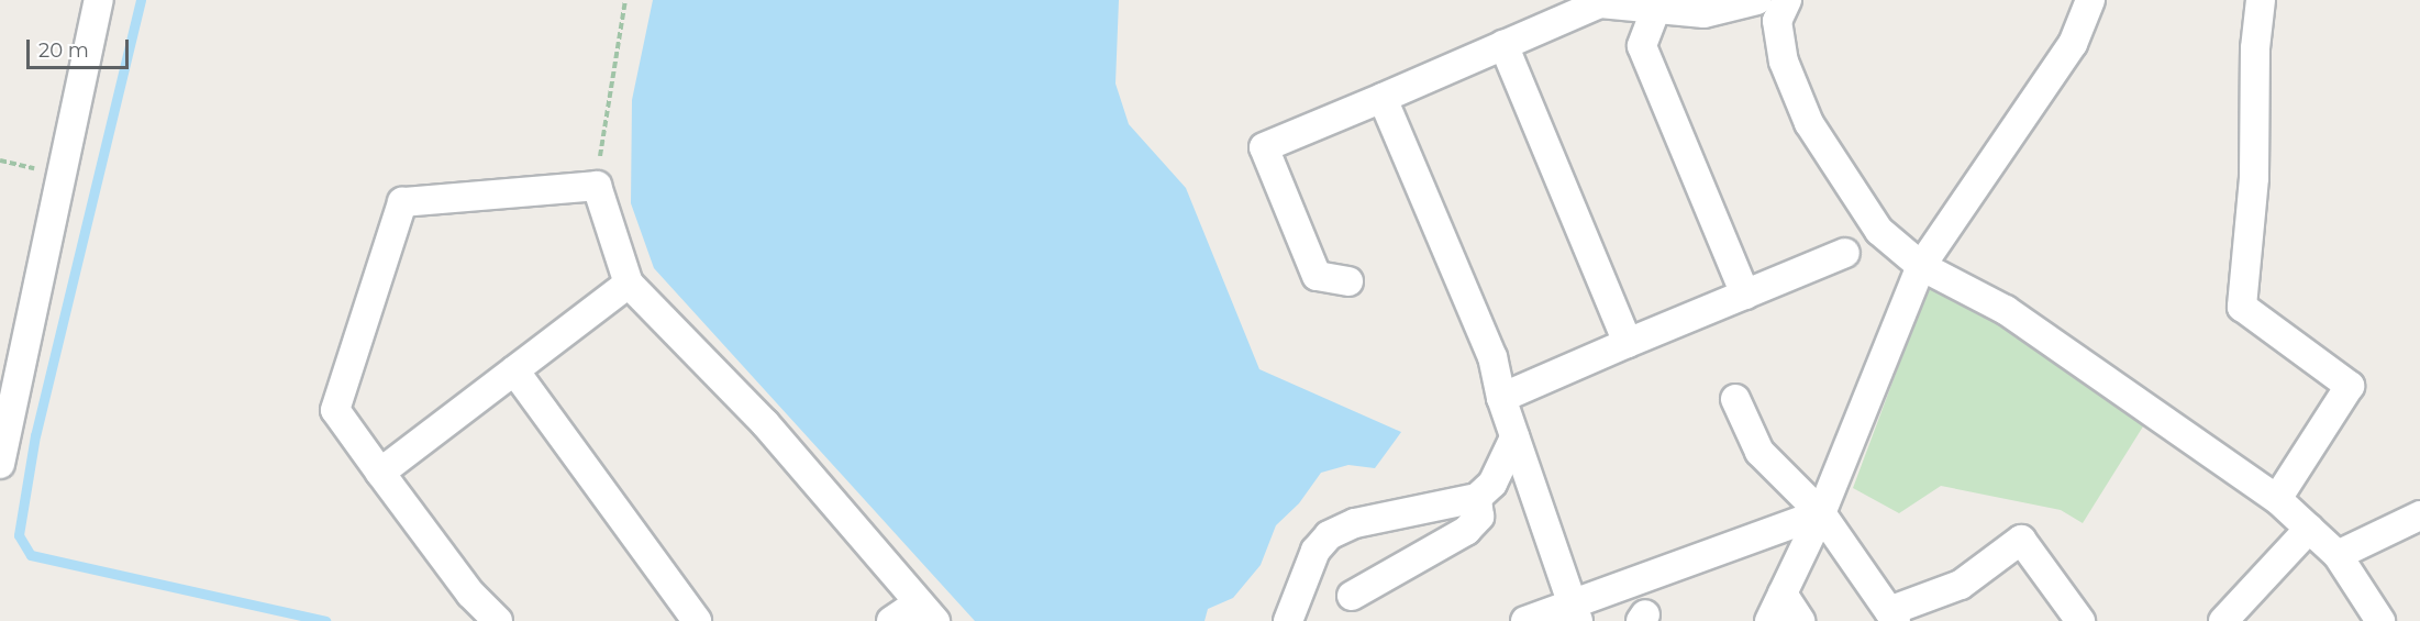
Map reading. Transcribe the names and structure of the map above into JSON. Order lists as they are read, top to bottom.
{
  "scale_bar": "20 m"
}
